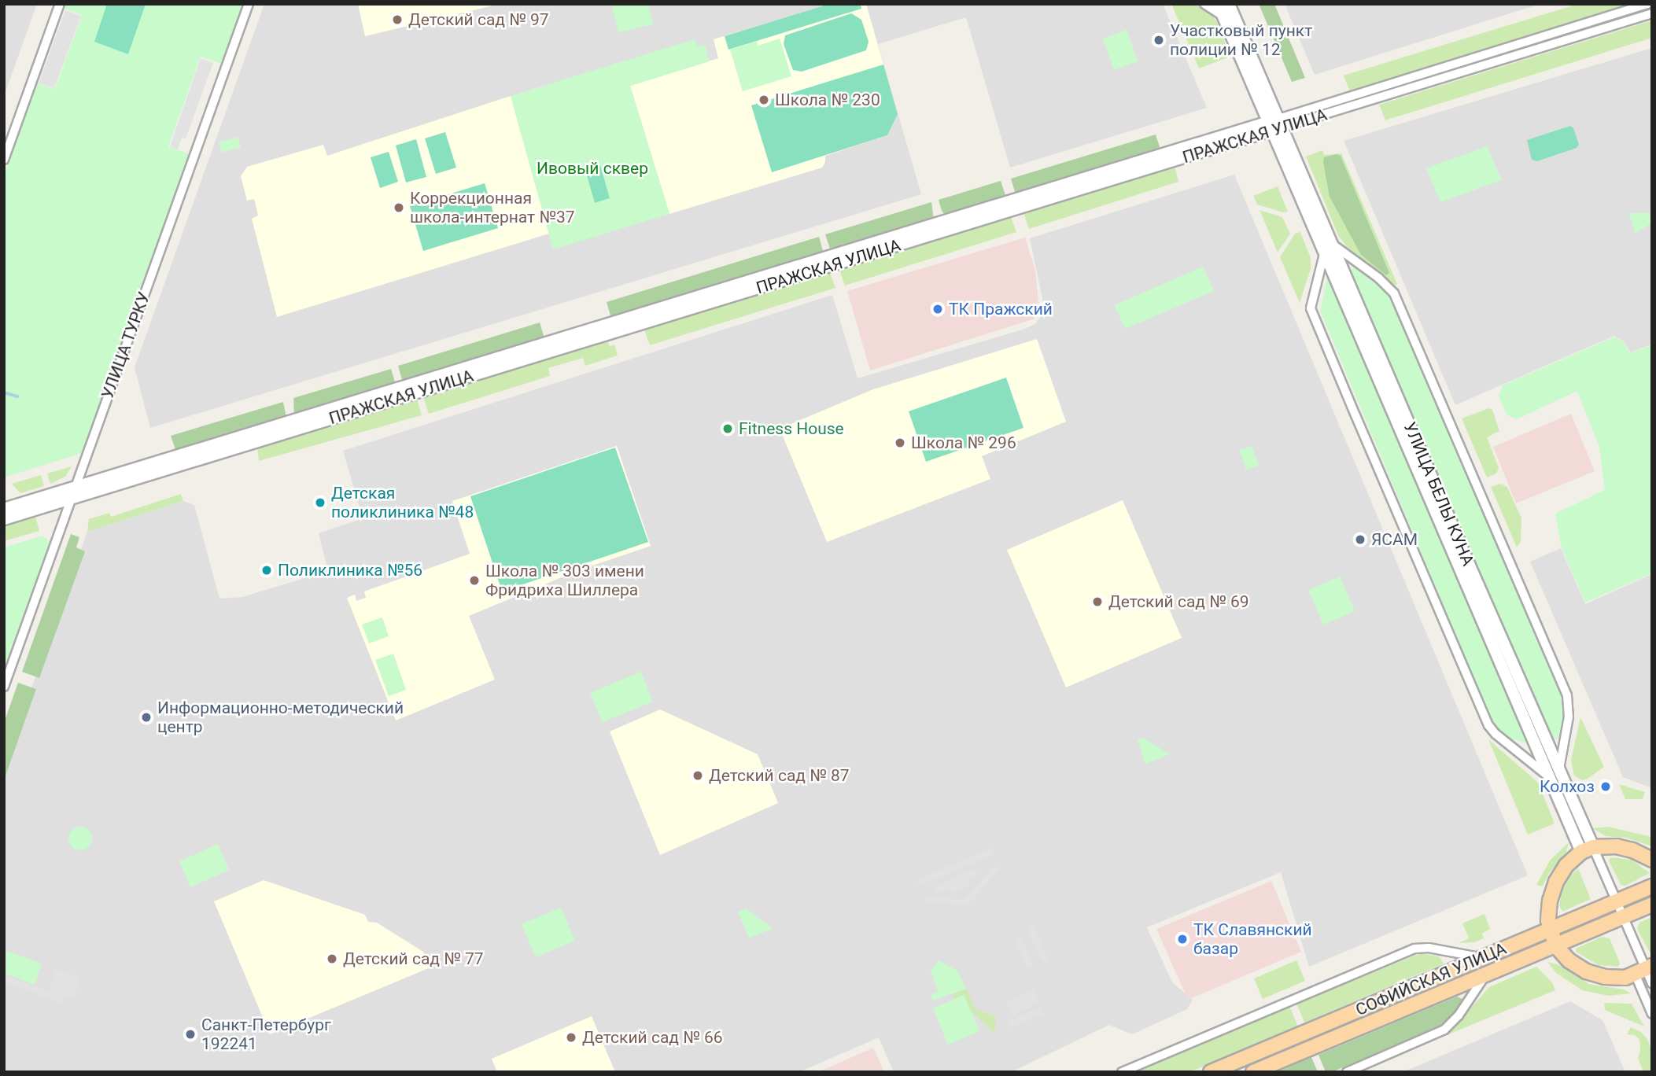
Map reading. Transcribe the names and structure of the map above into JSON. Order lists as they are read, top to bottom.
{
  "streets": {
    "main road": ["СОФИЙСКАЯ УЛИЦА"],
    "street": ["ПРАЖСКАЯ УЛИЦА", "УЛИЦА ТУРКУ", "УЛИЦА БЕЛЫ КУНА"]
  },
  "crossings": [
    ["ПРАЖСКАЯ УЛИЦА", "УЛИЦА ТУРКУ"],
    ["ПРАЖСКАЯ УЛИЦА", "УЛИЦА БЕЛЫ КУНА"],
    ["УЛИЦА БЕЛЫ КУНА", "СОФИЙСКАЯ УЛИЦА"]
  ],
  "parks": ["Ивовый сквер"],
  "places": [
    "Детский сад № 97",
    "Участковый пункт полиции № 12",
    "Школа № 230",
    "Коррекционная школа-интернат №37",
    "ТК Пражский",
    "Fitness House",
    "Школа № 296",
    "Детская поликлиника №48",
    "ЯСАМ",
    "Поликлиника №56",
    "Школа № 303 имени Фридриха Шиллера",
    "Детский сад № 69",
    "Информационно-методический центр",
    "Детский сад № 87",
    "Колхоз",
    "ТК Славянский базар",
    "Детский сад № 77",
    "Санкт-Петербург 192241",
    "Детский сад № 66"
  ]
}
